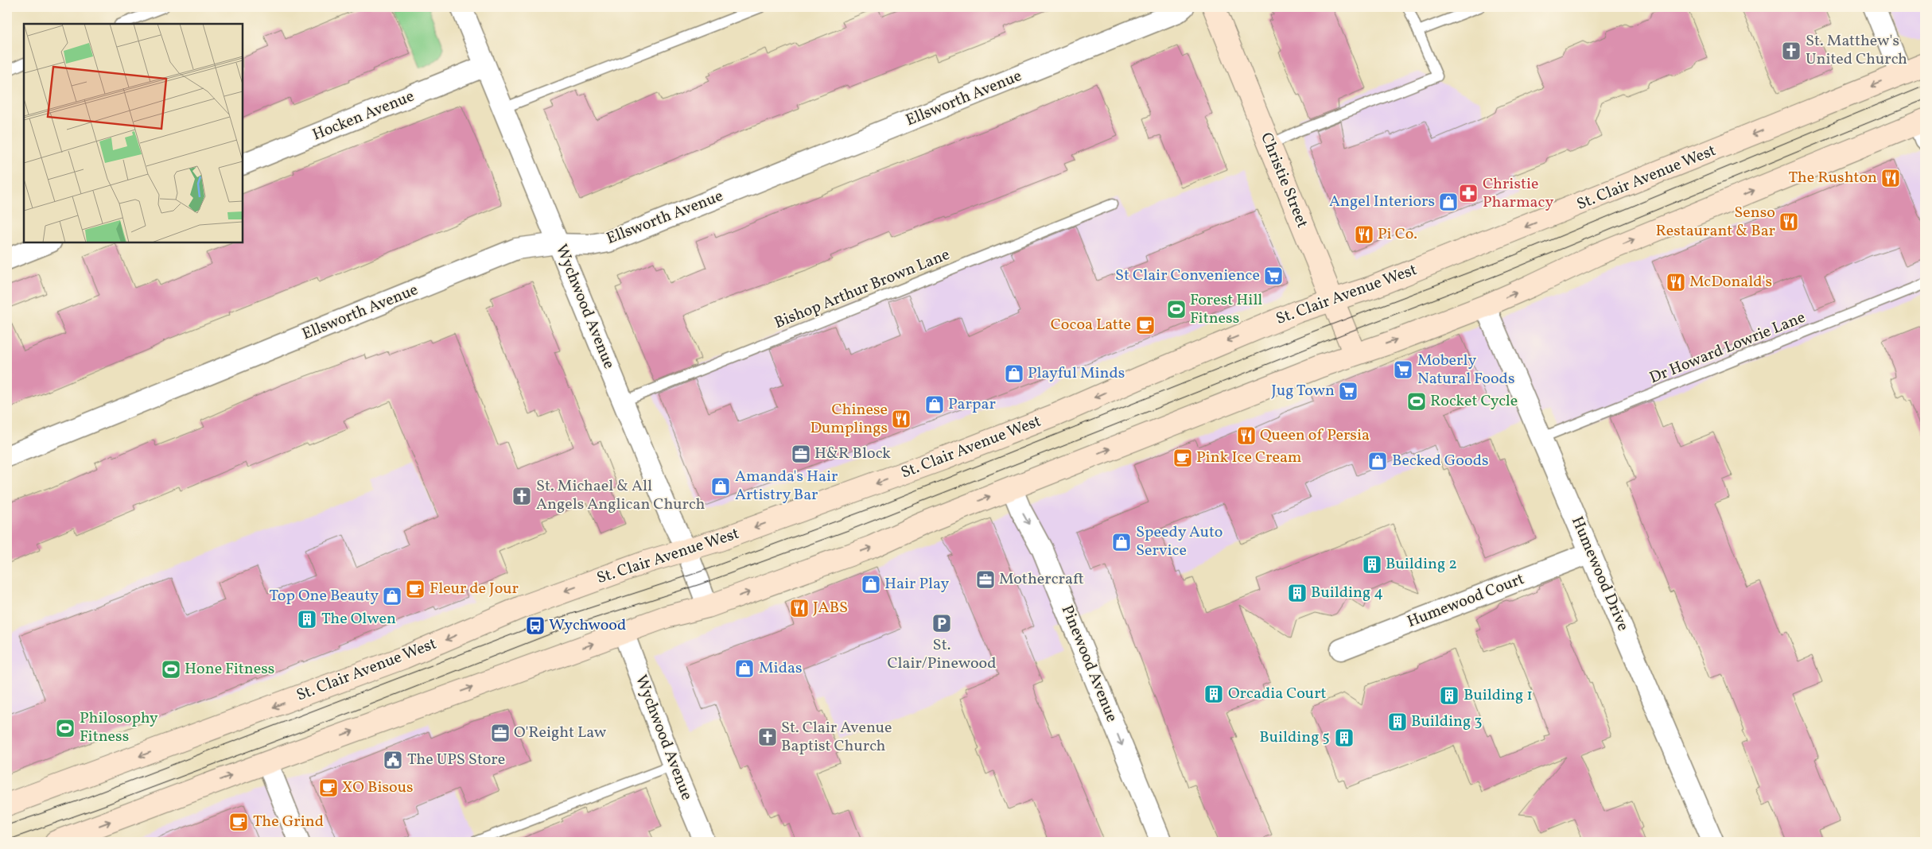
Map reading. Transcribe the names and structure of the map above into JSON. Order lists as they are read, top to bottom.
{
  "streets": {
    "main road": ["St. Clair Avenue West", "Christie Street"],
    "street": [
      "Ellsworth Avenue",
      "Hocken Avenue",
      "Wychwood Avenue",
      "Humewood Drive",
      "Humewood Court",
      "Pinewood Avenue"
    ],
    "lane": ["Bishop Arthur Brown Lane", "Dr Howard Lowrie Lane"]
  },
  "crossings": [
    ["Ellsworth Avenue", "Wychwood Avenue"],
    ["Hocken Avenue", "Wychwood Avenue"],
    ["St. Clair Avenue West", "Christie Street"],
    ["St. Clair Avenue West", "Wychwood Avenue"],
    ["Bishop Arthur Brown Lane", "Wychwood Avenue"],
    ["Dr Howard Lowrie Lane", "Humewood Drive"],
    ["Humewood Drive", "Humewood Court"]
  ],
  "one_way": ["Pinewood Avenue"],
  "places": {
    "church": ["St. Matthew's United Church", "St. Michael & All Angels Anglican Church", "St. Clair Avenue Baptist Church"],
    "restaurant": [
      "The Rushton",
      "Senso Restaurant & Bar",
      "Pi Co.",
      "McDonald's",
      "Chinese Dumplings",
      "Queen of Persia",
      "JABS"
    ],
    "pharmacy": ["Christie Pharmacy"],
    "shop": [
      "Angel Interiors",
      "Playful Minds",
      "Parpar",
      "Becked Goods",
      "Amanda's Hair Artistry Bar",
      "Speedy Auto Service",
      "Hair Play",
      "Top One Beauty",
      "Midas"
    ],
    "supermarket": ["St Clair Convenience", "Moberly Natural Foods", "Jug Town"],
    "sports": [
      "Forest Hill Fitness",
      "Rocket Cycle",
      "Hone Fitness",
      "Philosophy Fitness"
    ],
    "cafe": [
      "Cocoa Latte",
      "Pink Ice Cream",
      "Fleur de Jour",
      "XO Bisous",
      "The Grind"
    ],
    "office": ["H&R Block", "Mothercraft", "O'Reight Law"],
    "building": [
      "Building 2",
      "Building 4",
      "The Olwen",
      "Orcadia Court",
      "Building 1",
      "Building 3",
      "Building 5"
    ],
    "parking": ["St. Clair/Pinewood"],
    "bus stop": ["Wychwood"],
    "public building": ["The UPS Store"]
  }
}
